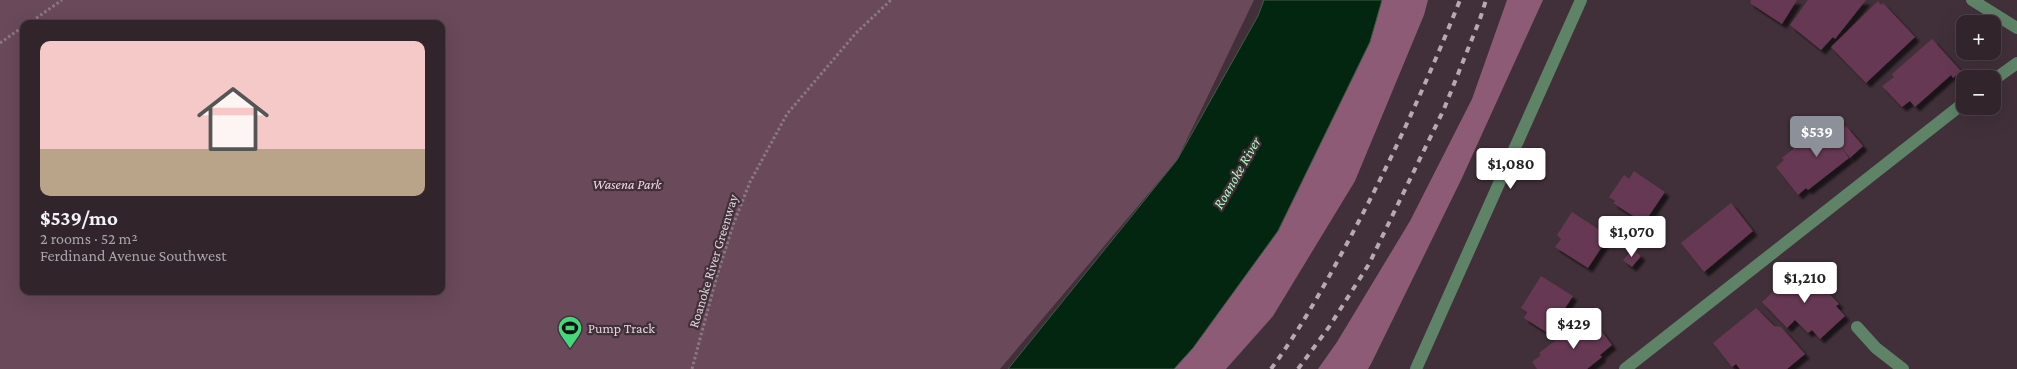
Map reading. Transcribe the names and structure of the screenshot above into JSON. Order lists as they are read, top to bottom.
{
  "streets": {
    "path": ["Roanoke River Greenway"]
  },
  "water": ["Roanoke River"],
  "parks": ["Wasena Park"],
  "places": {
    "sports": ["Pump Track"]
  },
  "page": {
    "map_buttons": ["+", "−"],
    "list": [
      {
        "name": "$539/mo",
        "note": "2 rooms · 52 m² · Ferdinand Avenue Southwest"
      }
    ],
    "price": [
      "$539",
      "$1,080",
      "$1,070",
      "$1,210",
      "$429"
    ]
  }
}
